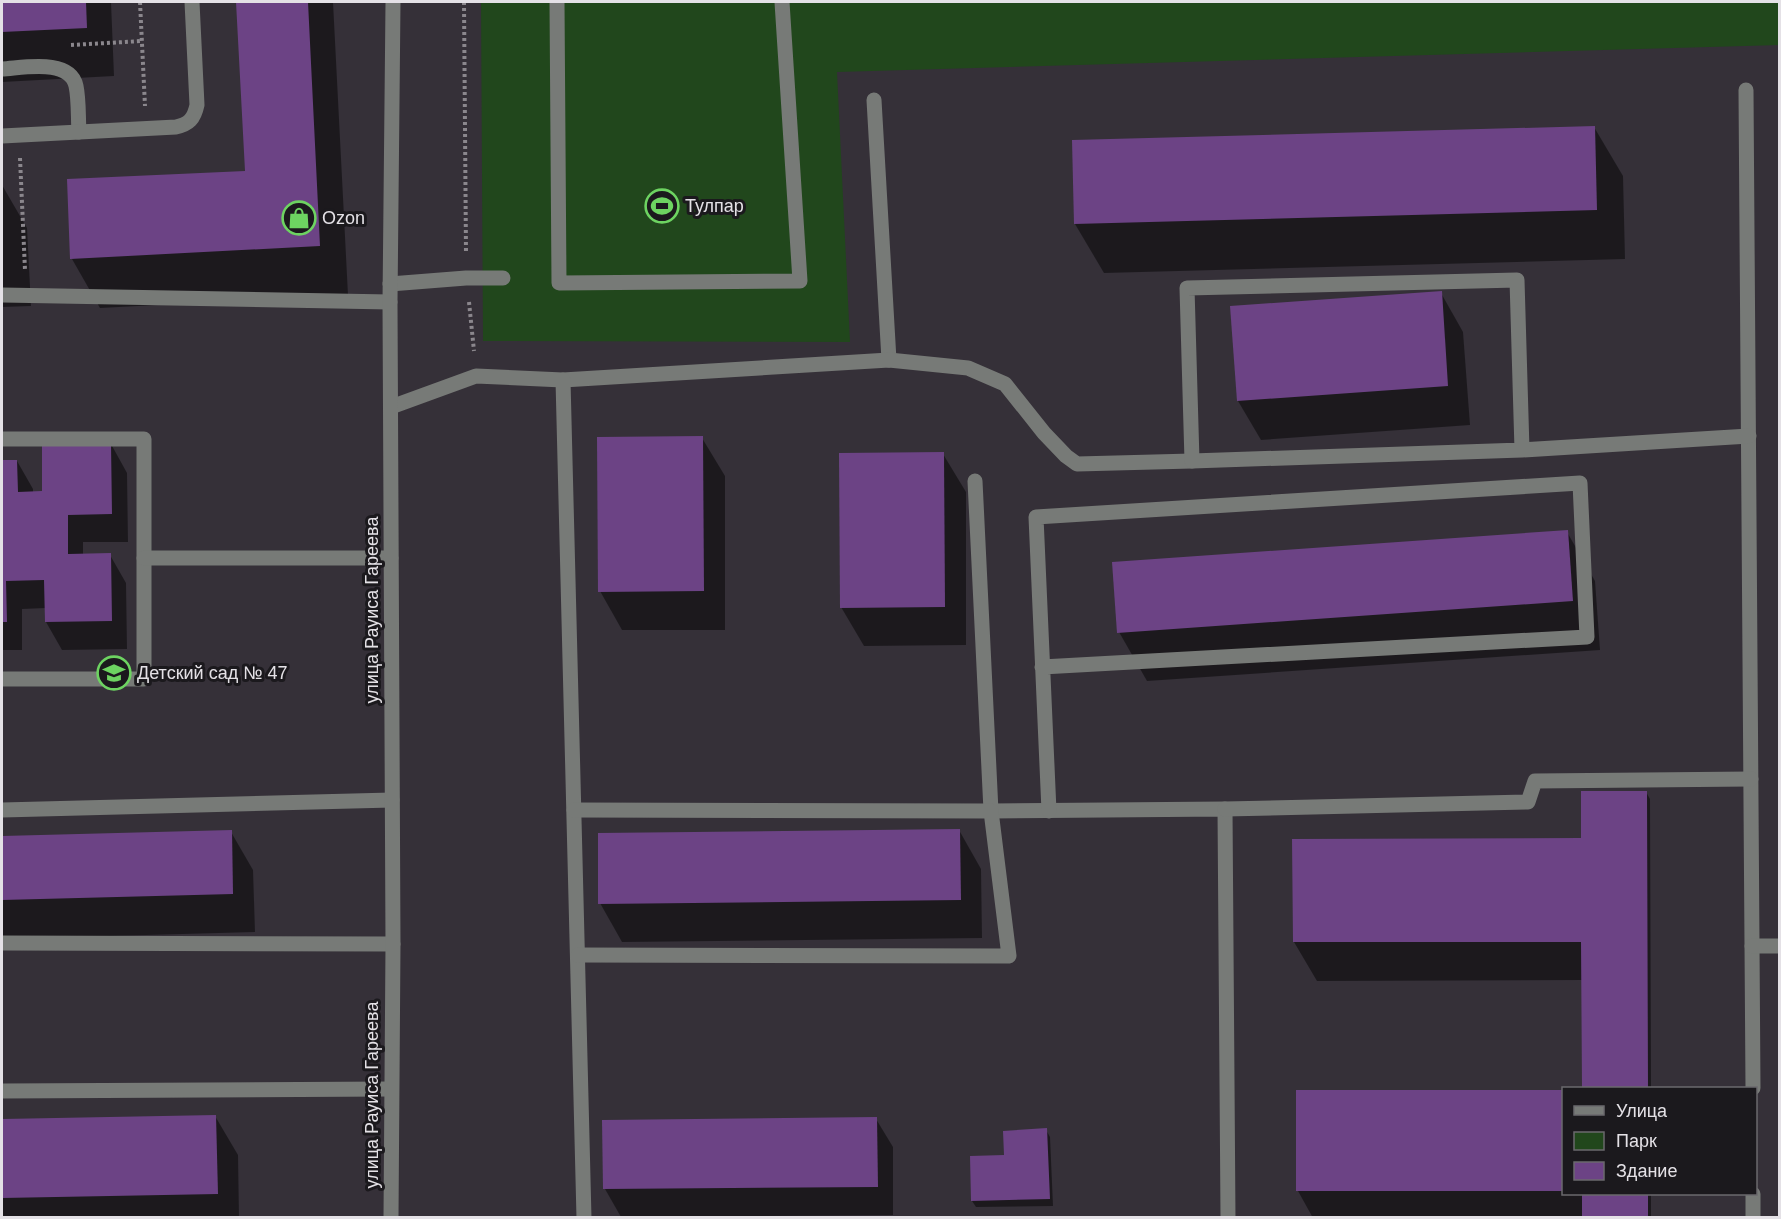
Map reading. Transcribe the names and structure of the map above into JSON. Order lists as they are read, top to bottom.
{
  "streets": {
    "street": ["улица Рауиса Гареева"]
  },
  "places": {
    "sports": ["Тулпар"],
    "shop": ["Ozon"],
    "school or university": ["Детский сад № 47"]
  },
  "legend": ["Улица", "Парк", "Здание"]
}
